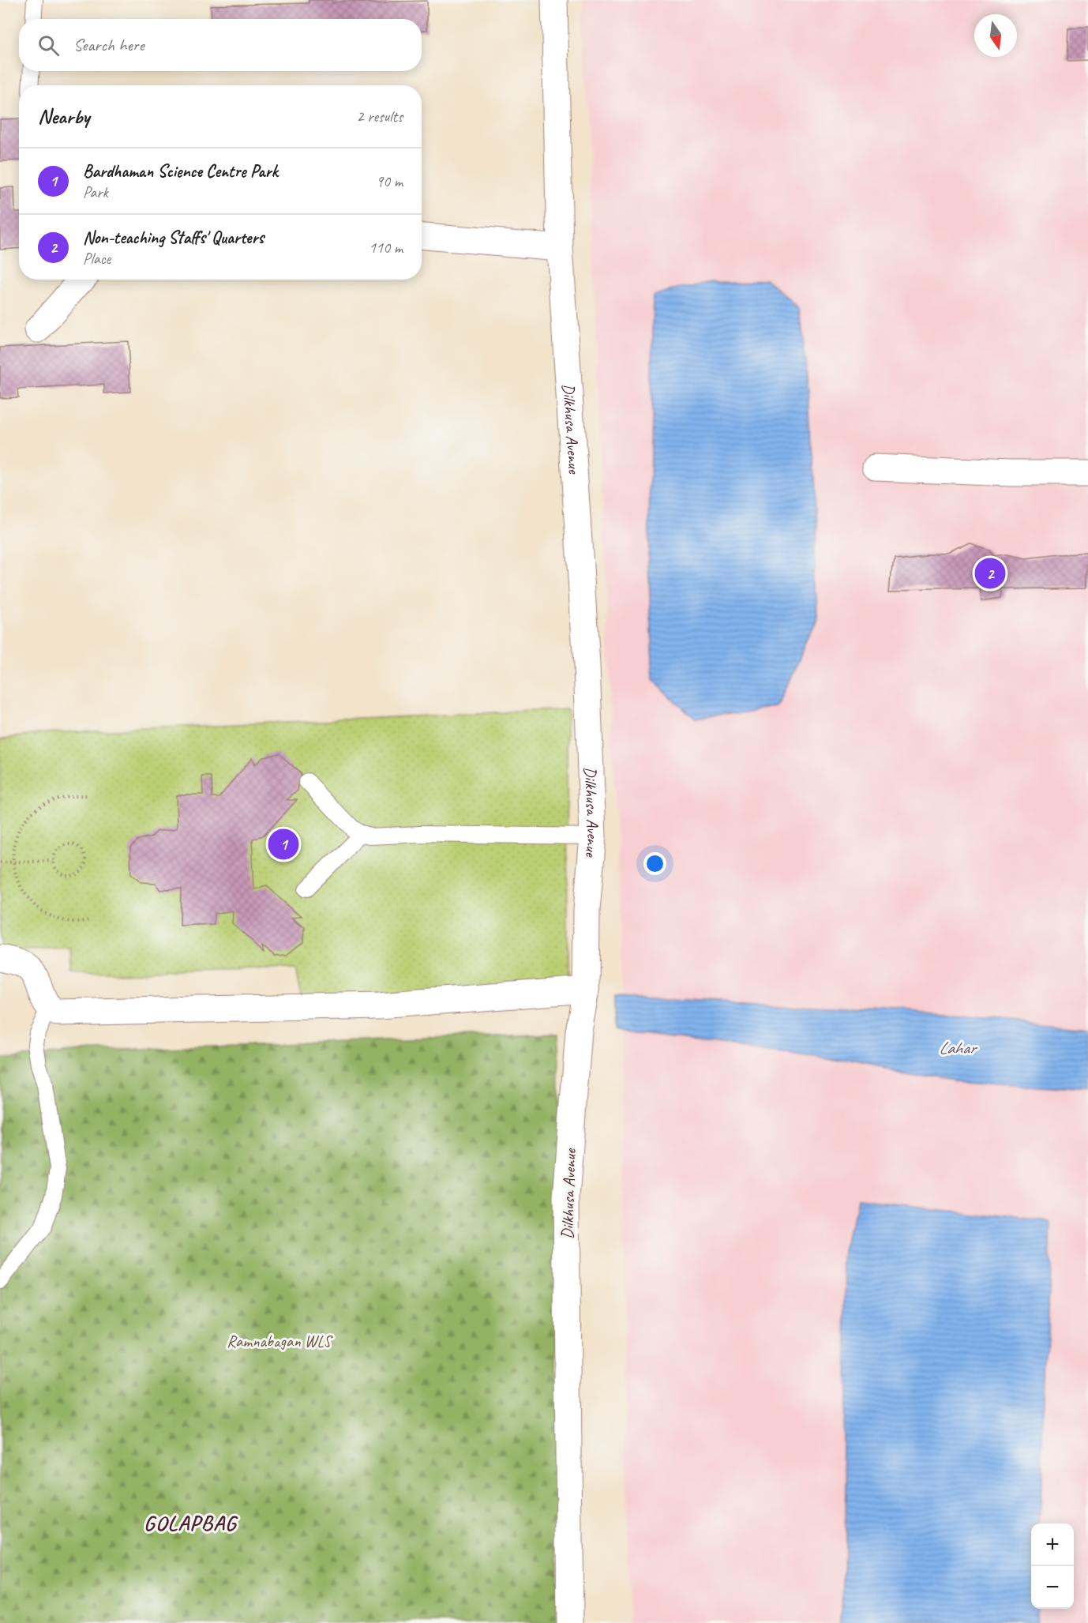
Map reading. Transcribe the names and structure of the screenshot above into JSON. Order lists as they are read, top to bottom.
{
  "streets": {
    "street": ["Dilkhusa Avenue"]
  },
  "districts": ["GOLAPBAG"],
  "water": ["Lahar"],
  "parks": ["Ramnabagan WLS"],
  "north": "bottom",
  "page": {
    "search": "Search here",
    "heading": ["Nearby", "2 results"],
    "list": [
      {
        "mark": "1",
        "name": "Bardhaman Science Centre Park",
        "note": "Park",
        "value": "90 m"
      },
      {
        "mark": "2",
        "name": "Non-teaching Staffs' Quarters",
        "note": "Place",
        "value": "110 m"
      }
    ],
    "pins": ["2", "1"],
    "map_buttons": ["+", "−"]
  }
}
